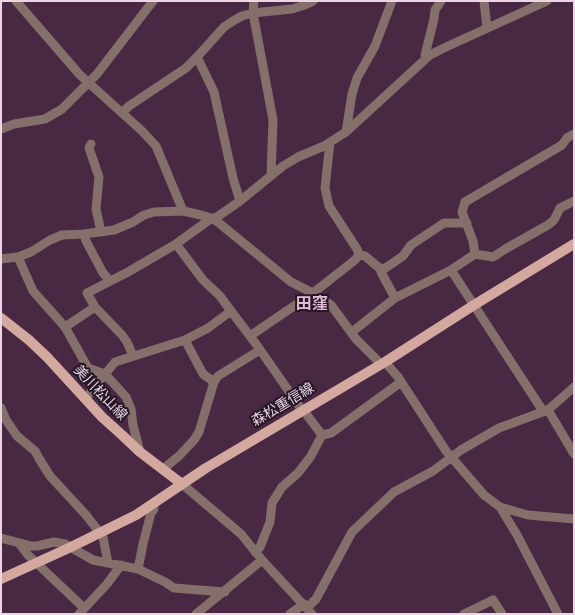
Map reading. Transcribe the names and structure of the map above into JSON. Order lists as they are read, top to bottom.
{
  "streets": {
    "main road": ["美川松山線", "森松重信線"]
  },
  "crossings": [
    ["美川松山線", "森松重信線"]
  ],
  "districts": ["田窪"]
}
